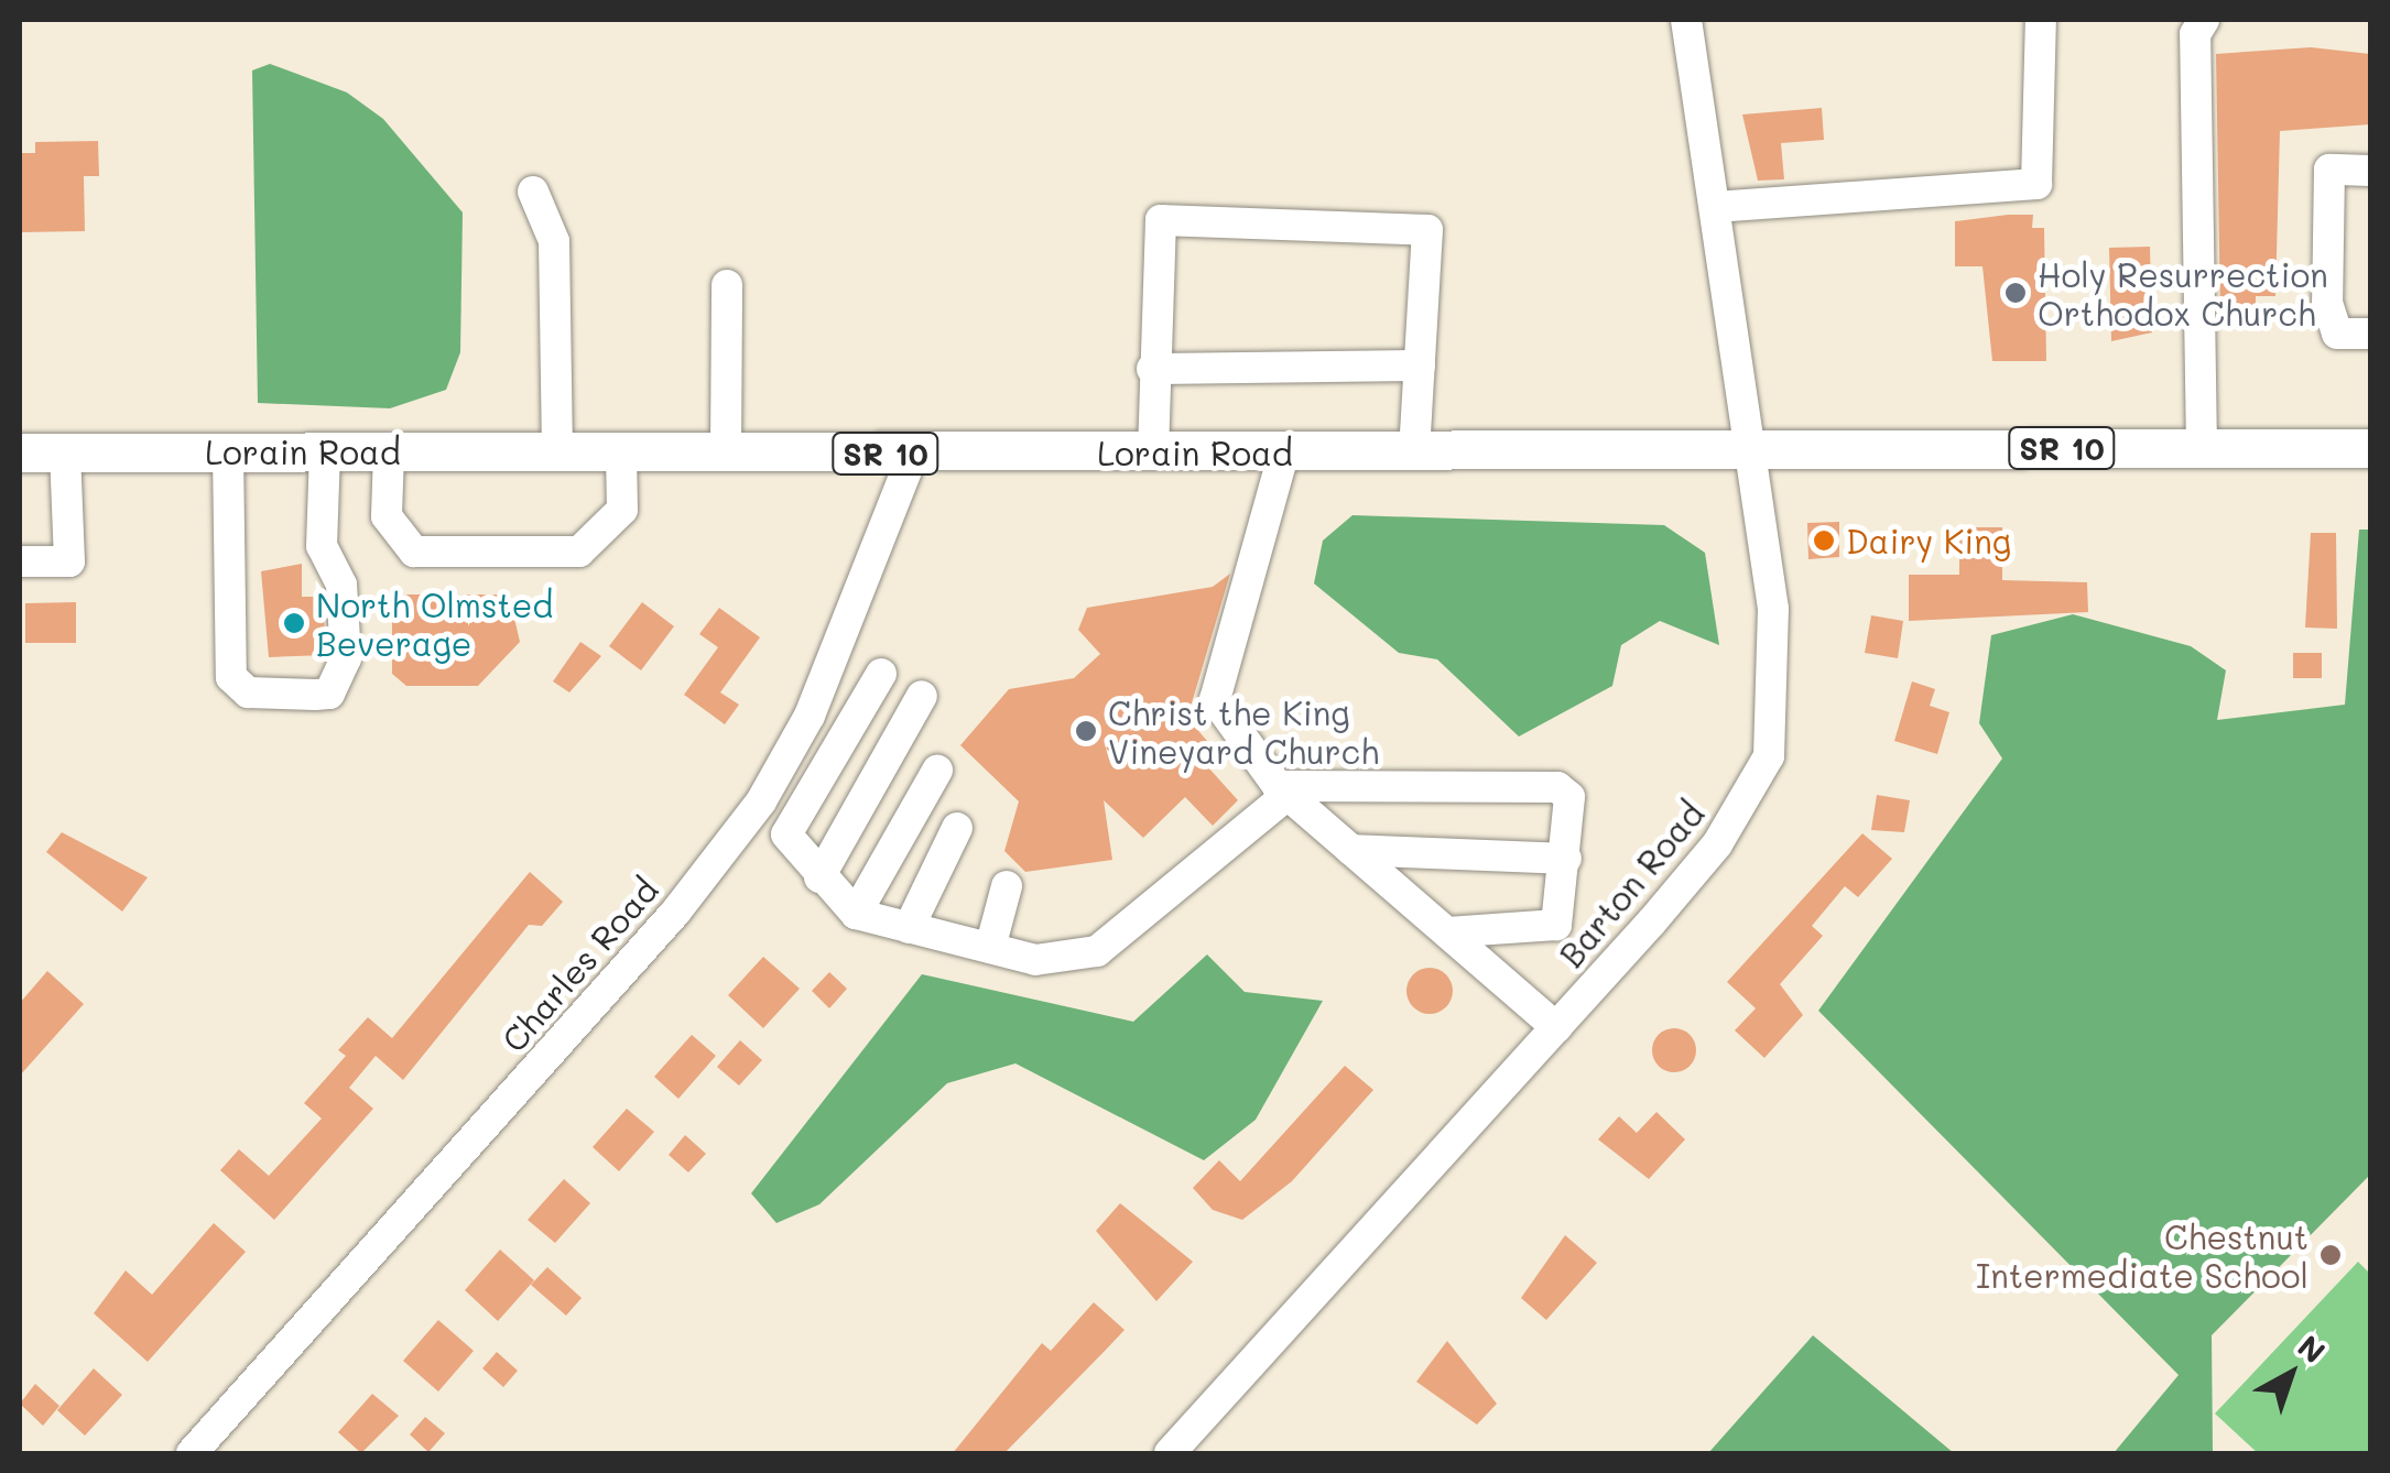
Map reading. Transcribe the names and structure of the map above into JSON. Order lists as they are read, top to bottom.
{
  "streets": {
    "main road": ["SR 10", "Lorain Road"],
    "street": ["Barton Road", "Charles Road"]
  },
  "crossings": [
    ["Lorain Road", "Barton Road"],
    ["Lorain Road", "Charles Road"]
  ],
  "places": [
    "Holy Resurrection Orthodox Church",
    "Dairy King",
    "North Olmsted Beverage",
    "Christ the King Vineyard Church",
    "Chestnut Intermediate School"
  ],
  "north": "top right"
}
